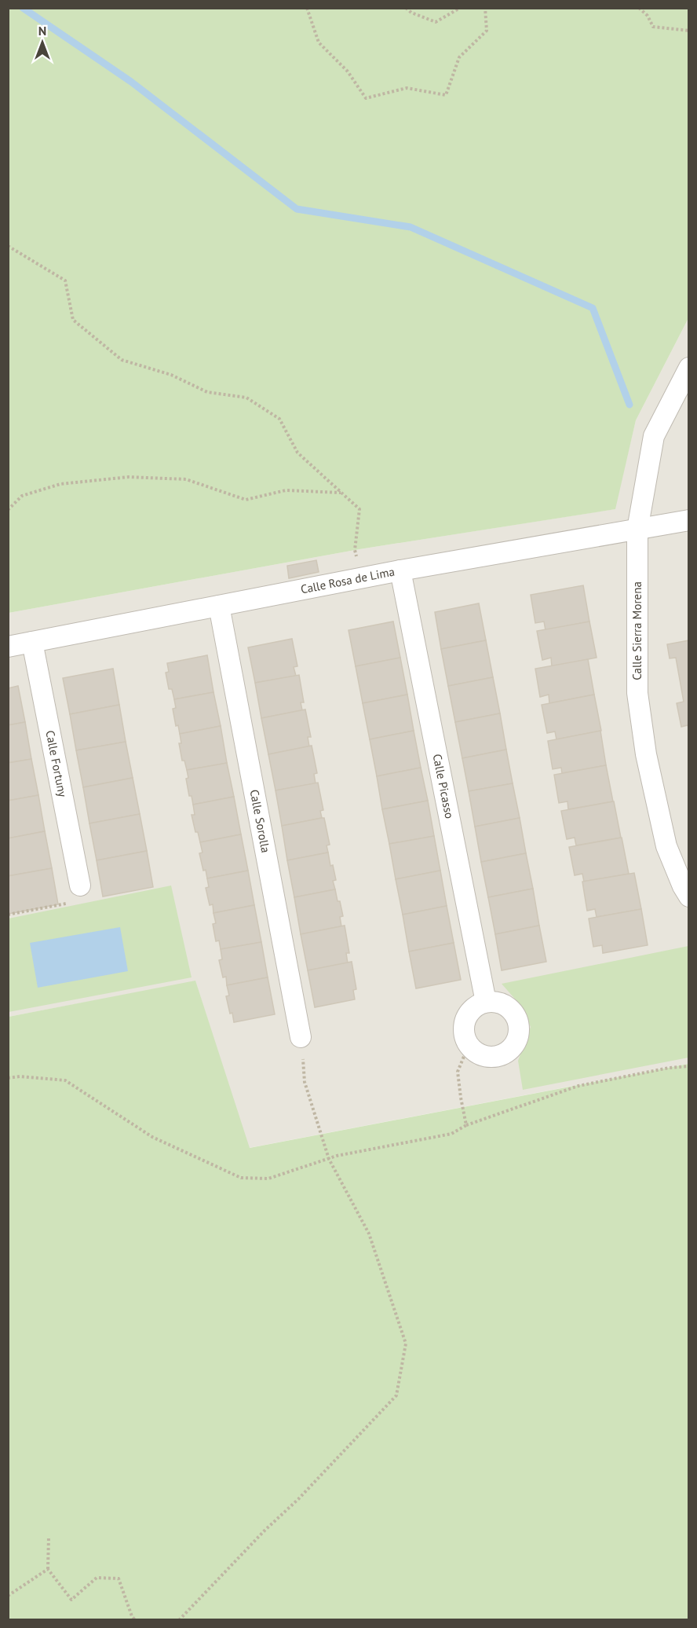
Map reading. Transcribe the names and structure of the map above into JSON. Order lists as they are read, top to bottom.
{
  "streets": {
    "street": [
      "Calle Rosa de Lima",
      "Calle Sierra Morena",
      "Calle Fortuny",
      "Calle Picasso",
      "Calle Sorolla"
    ]
  },
  "crossings": [
    ["Calle Rosa de Lima", "Calle Sierra Morena"],
    ["Calle Rosa de Lima", "Calle Fortuny"],
    ["Calle Rosa de Lima", "Calle Picasso"],
    ["Calle Rosa de Lima", "Calle Sorolla"]
  ],
  "north": "top"
}
